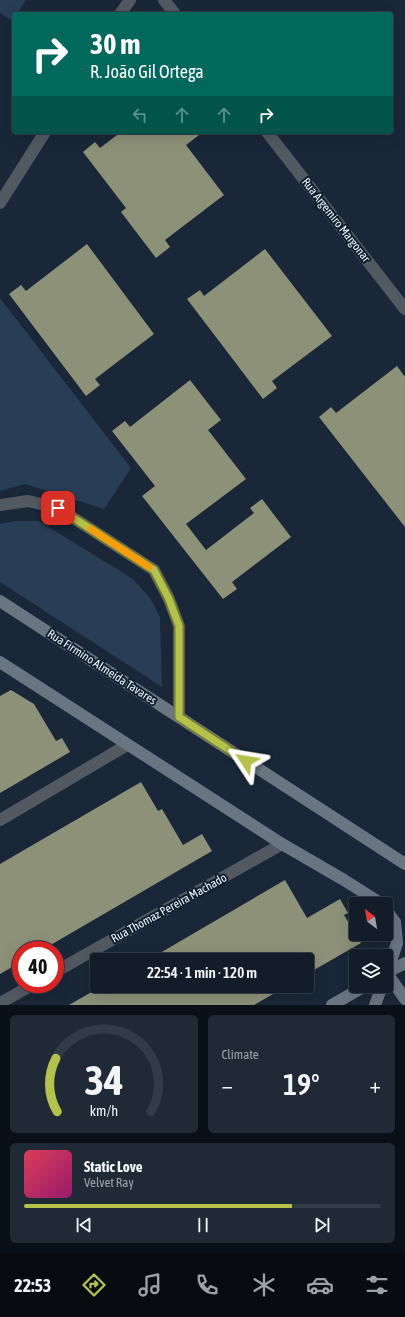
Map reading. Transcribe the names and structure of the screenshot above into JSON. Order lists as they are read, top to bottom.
{
  "streets": {
    "street": ["Rua Argemiro Margonar", "Rua Firmino Almeida Tavares", "Rua Thomaz Pereira Machado"]
  },
  "north": "top left",
  "page": {
    "turn": ["30 m", "R. João Gil Ortega"],
    "limit": "40",
    "trip": "22:54 · 1 min · 120 m",
    "tile": "Climate",
    "heat": ["−", "19°", "+"],
    "song": ["Static Love", "Velvet Ray"],
    "tabs": "22:53",
    "gauge": ["34", "km/h"]
  }
}
